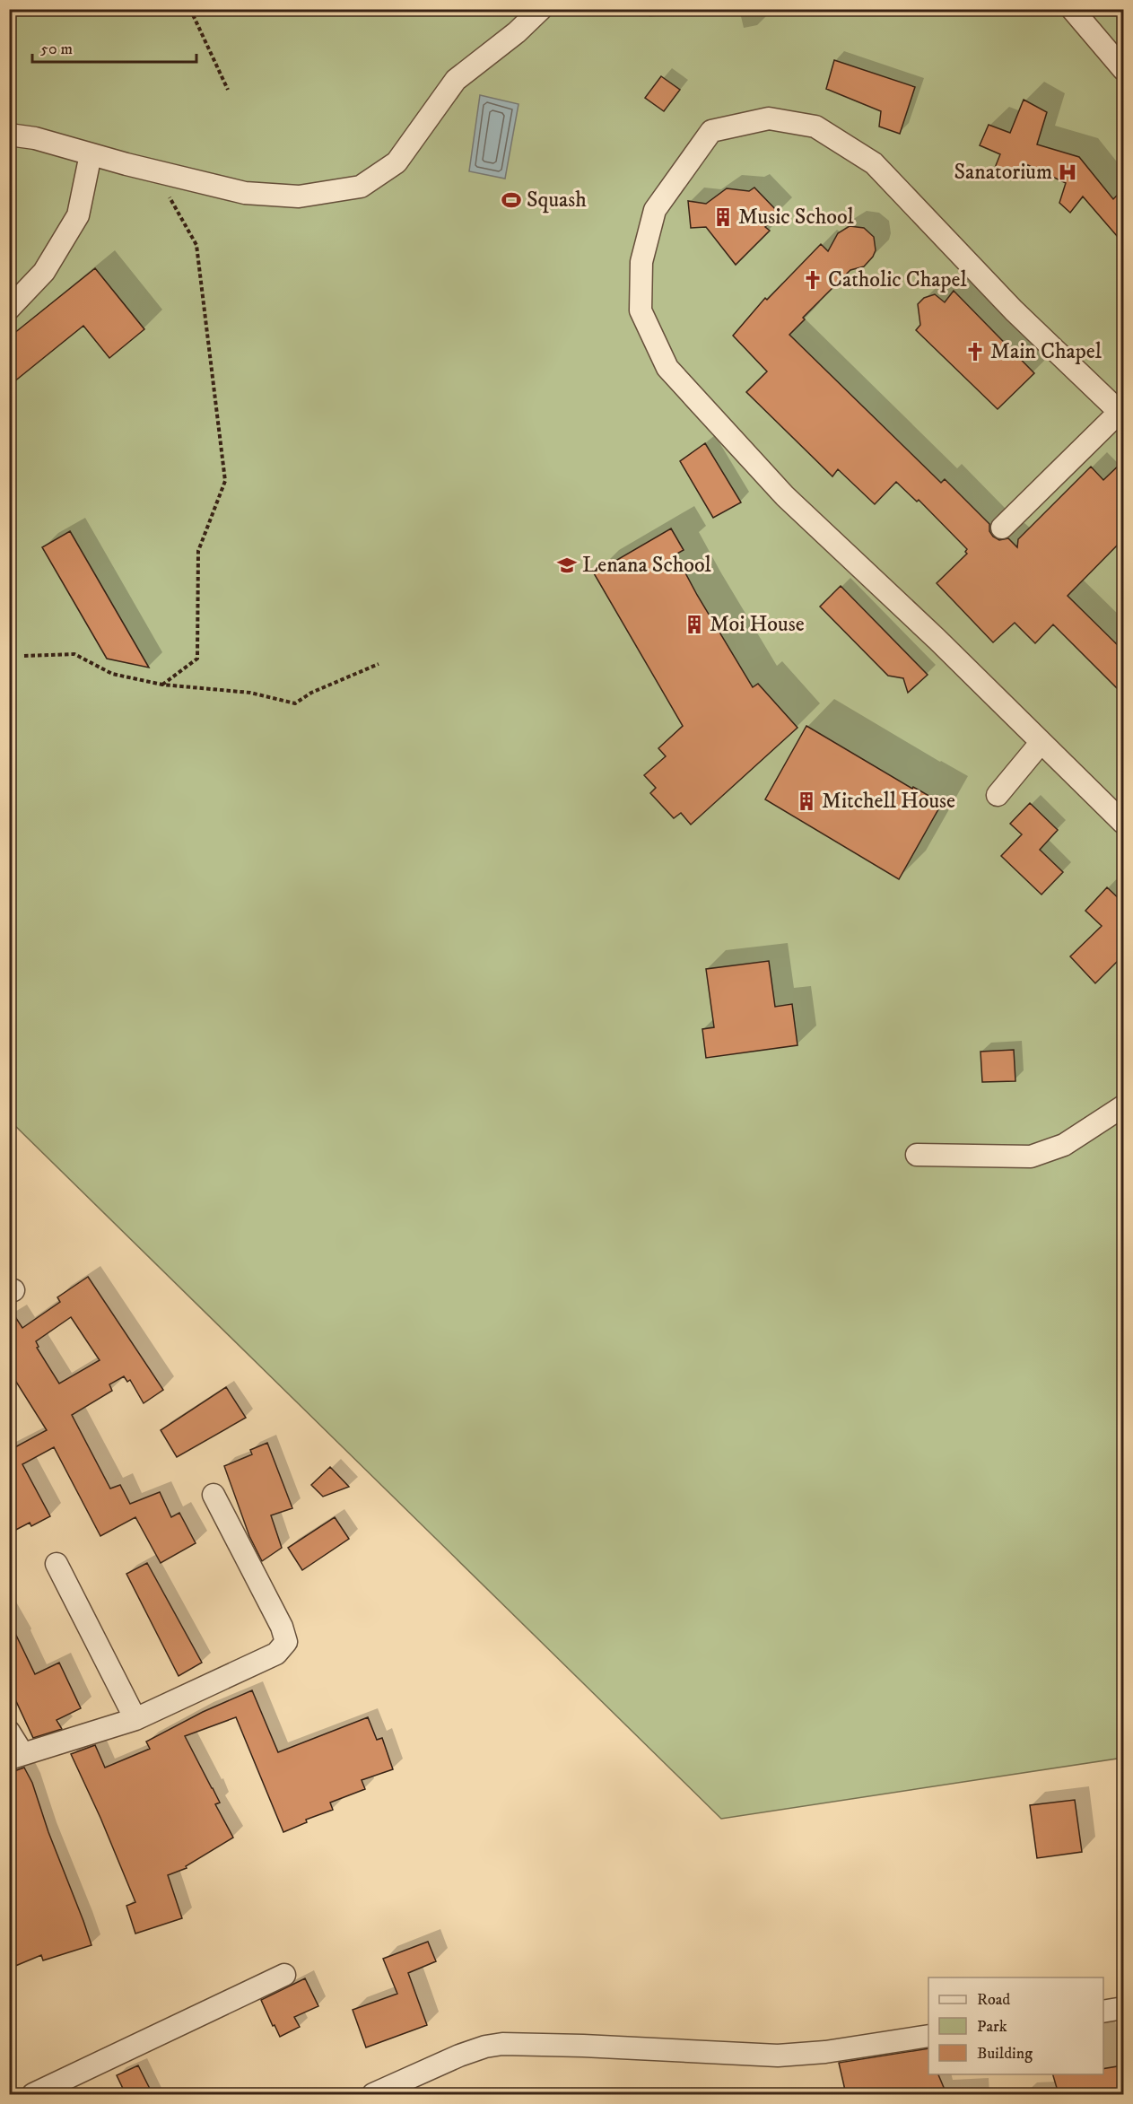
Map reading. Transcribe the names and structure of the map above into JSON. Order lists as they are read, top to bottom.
{
  "places": {
    "hospital": ["Sanatorium"],
    "sports": ["Squash"],
    "building": ["Music School", "Moi House", "Mitchell House"],
    "church": ["Catholic Chapel", "Main Chapel"],
    "school or university": ["Lenana School"]
  },
  "legend": ["Road", "Park", "Building"],
  "scale_bar": "50 m"
}
